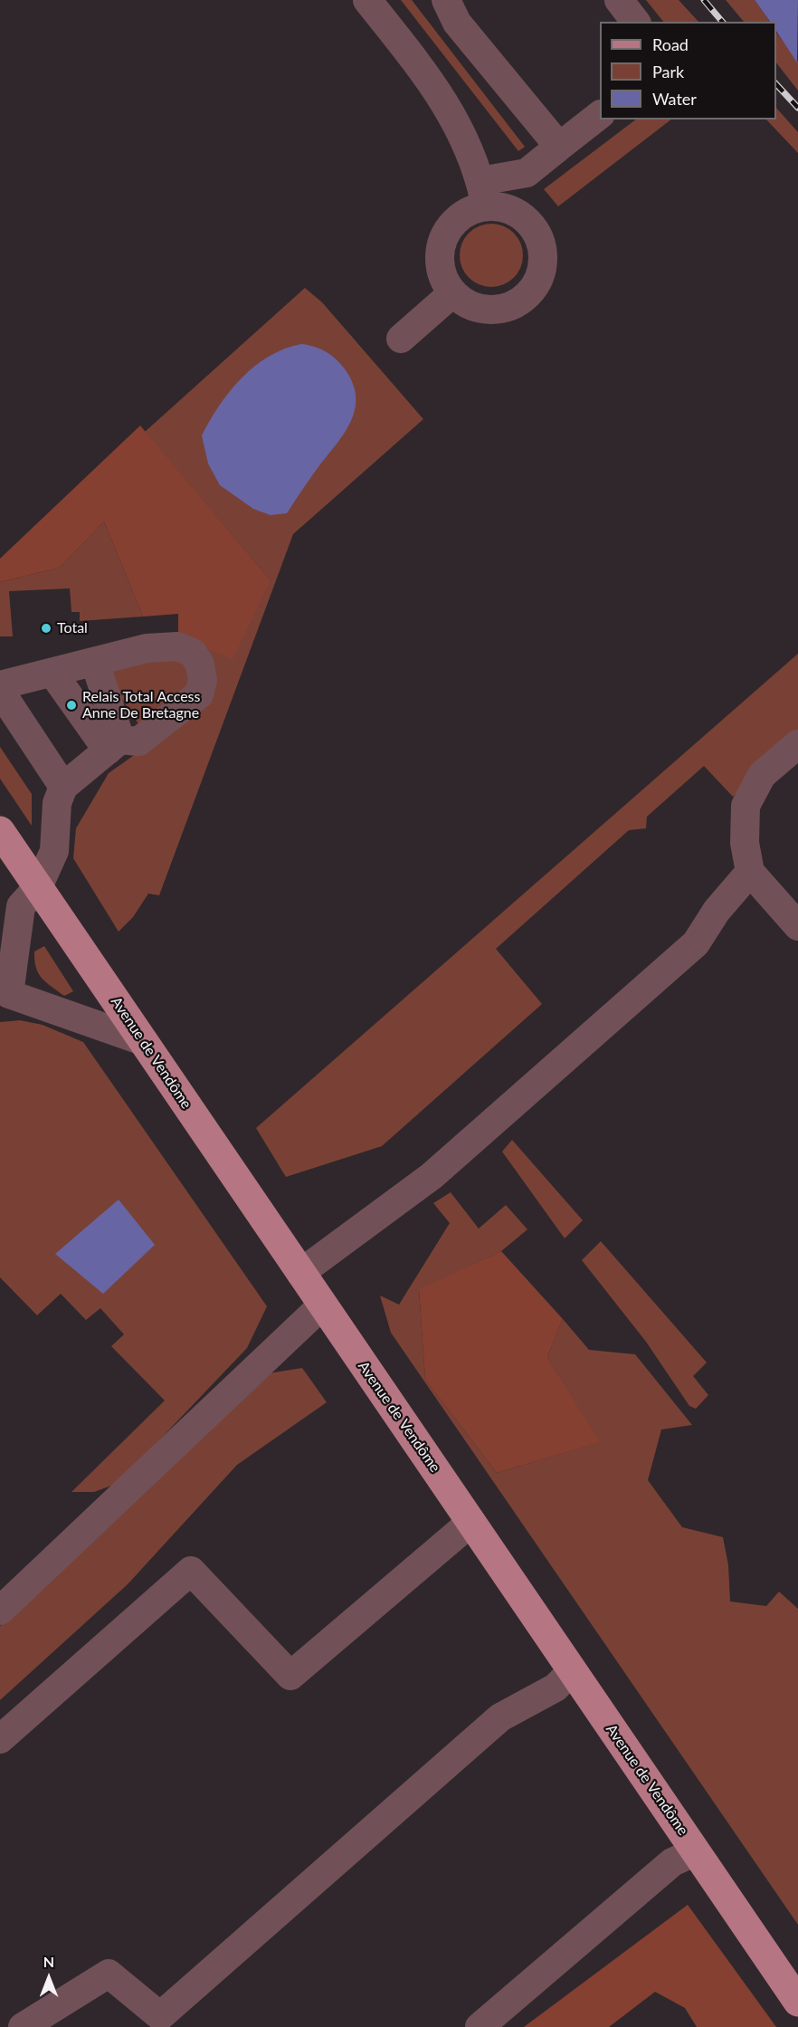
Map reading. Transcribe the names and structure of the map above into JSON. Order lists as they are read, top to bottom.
{
  "streets": {
    "main road": ["Avenue de Vendôme"]
  },
  "places": ["Total", "Relais Total Access Anne De Bretagne"],
  "legend": ["Road", "Park", "Water"],
  "north": "top"
}
